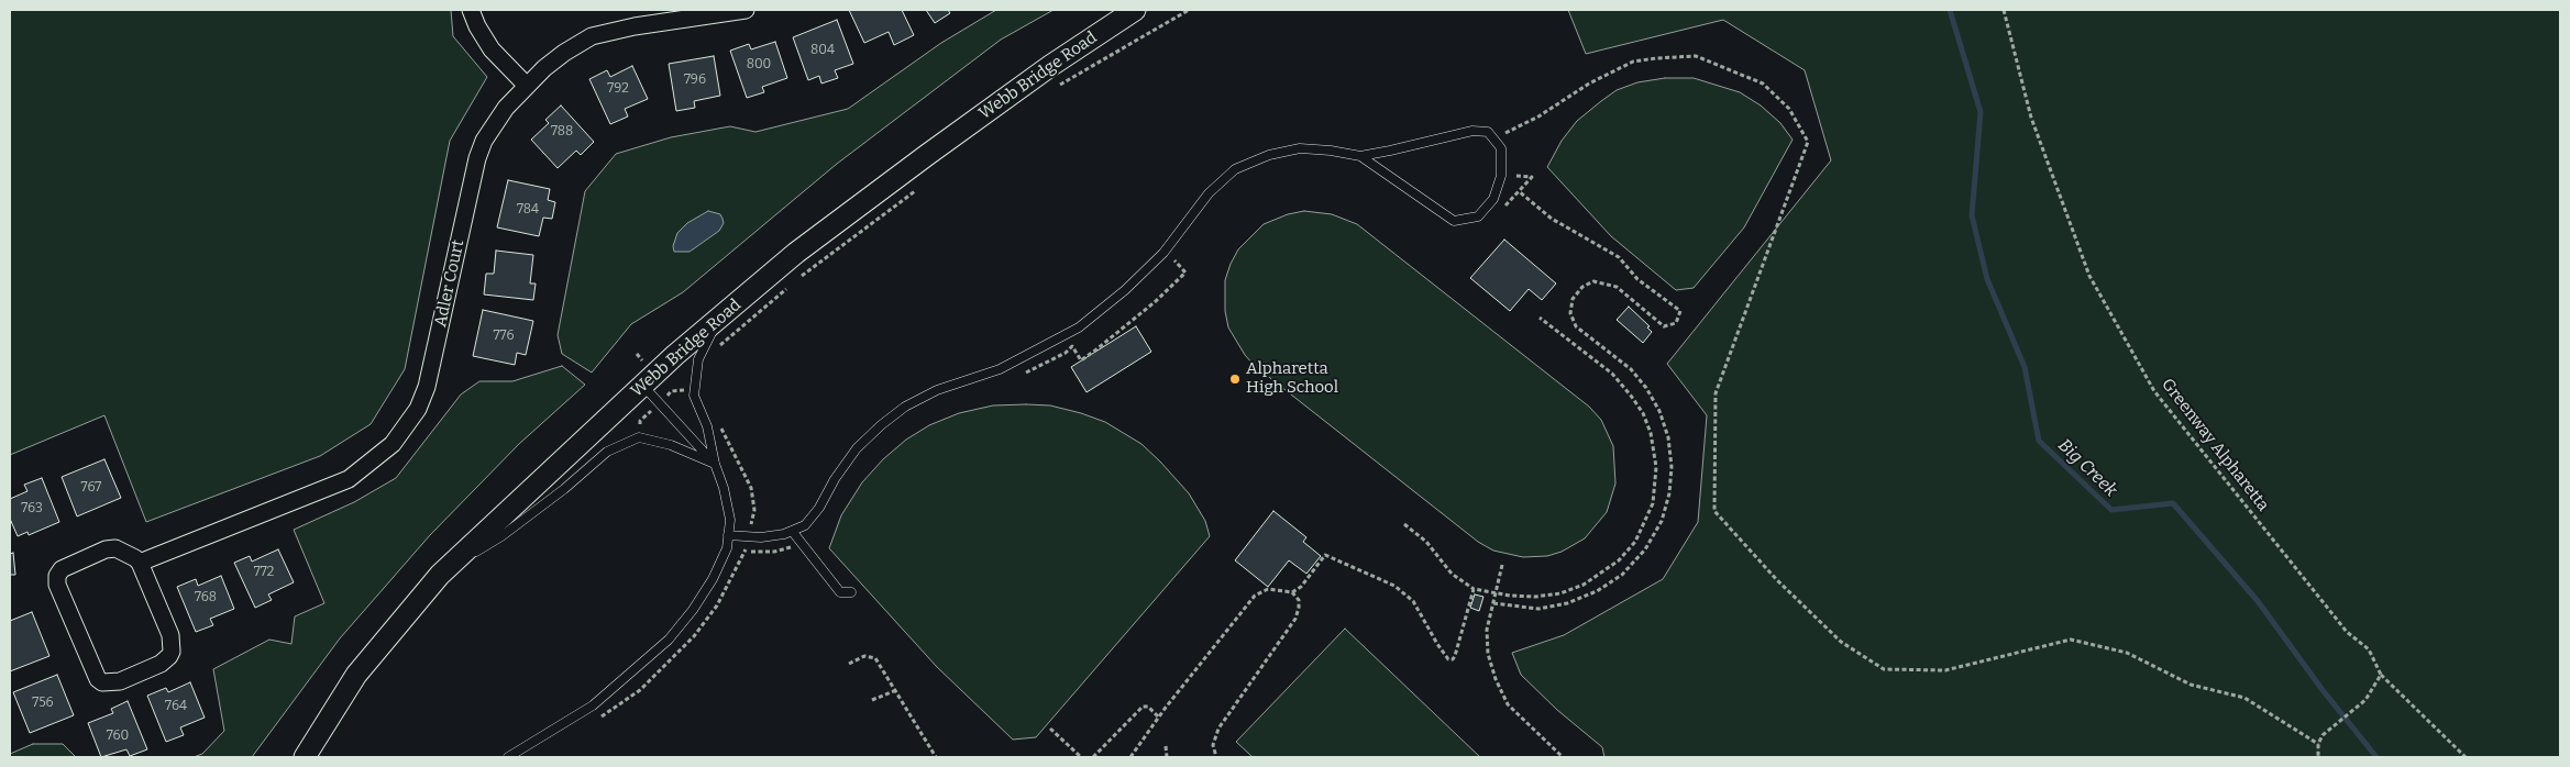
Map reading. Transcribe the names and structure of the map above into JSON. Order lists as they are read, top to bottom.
{
  "streets": {
    "street": ["Webb Bridge Road", "Adler Court"],
    "path": ["Greenway Alpharetta"]
  },
  "water": ["Big Creek"],
  "places": ["Alpharetta High School"],
  "house_numbers": [
    "804",
    "800",
    "796",
    "792",
    "788",
    "784",
    "776",
    "767",
    "763",
    "772",
    "768",
    "756",
    "764",
    "760"
  ]
}
